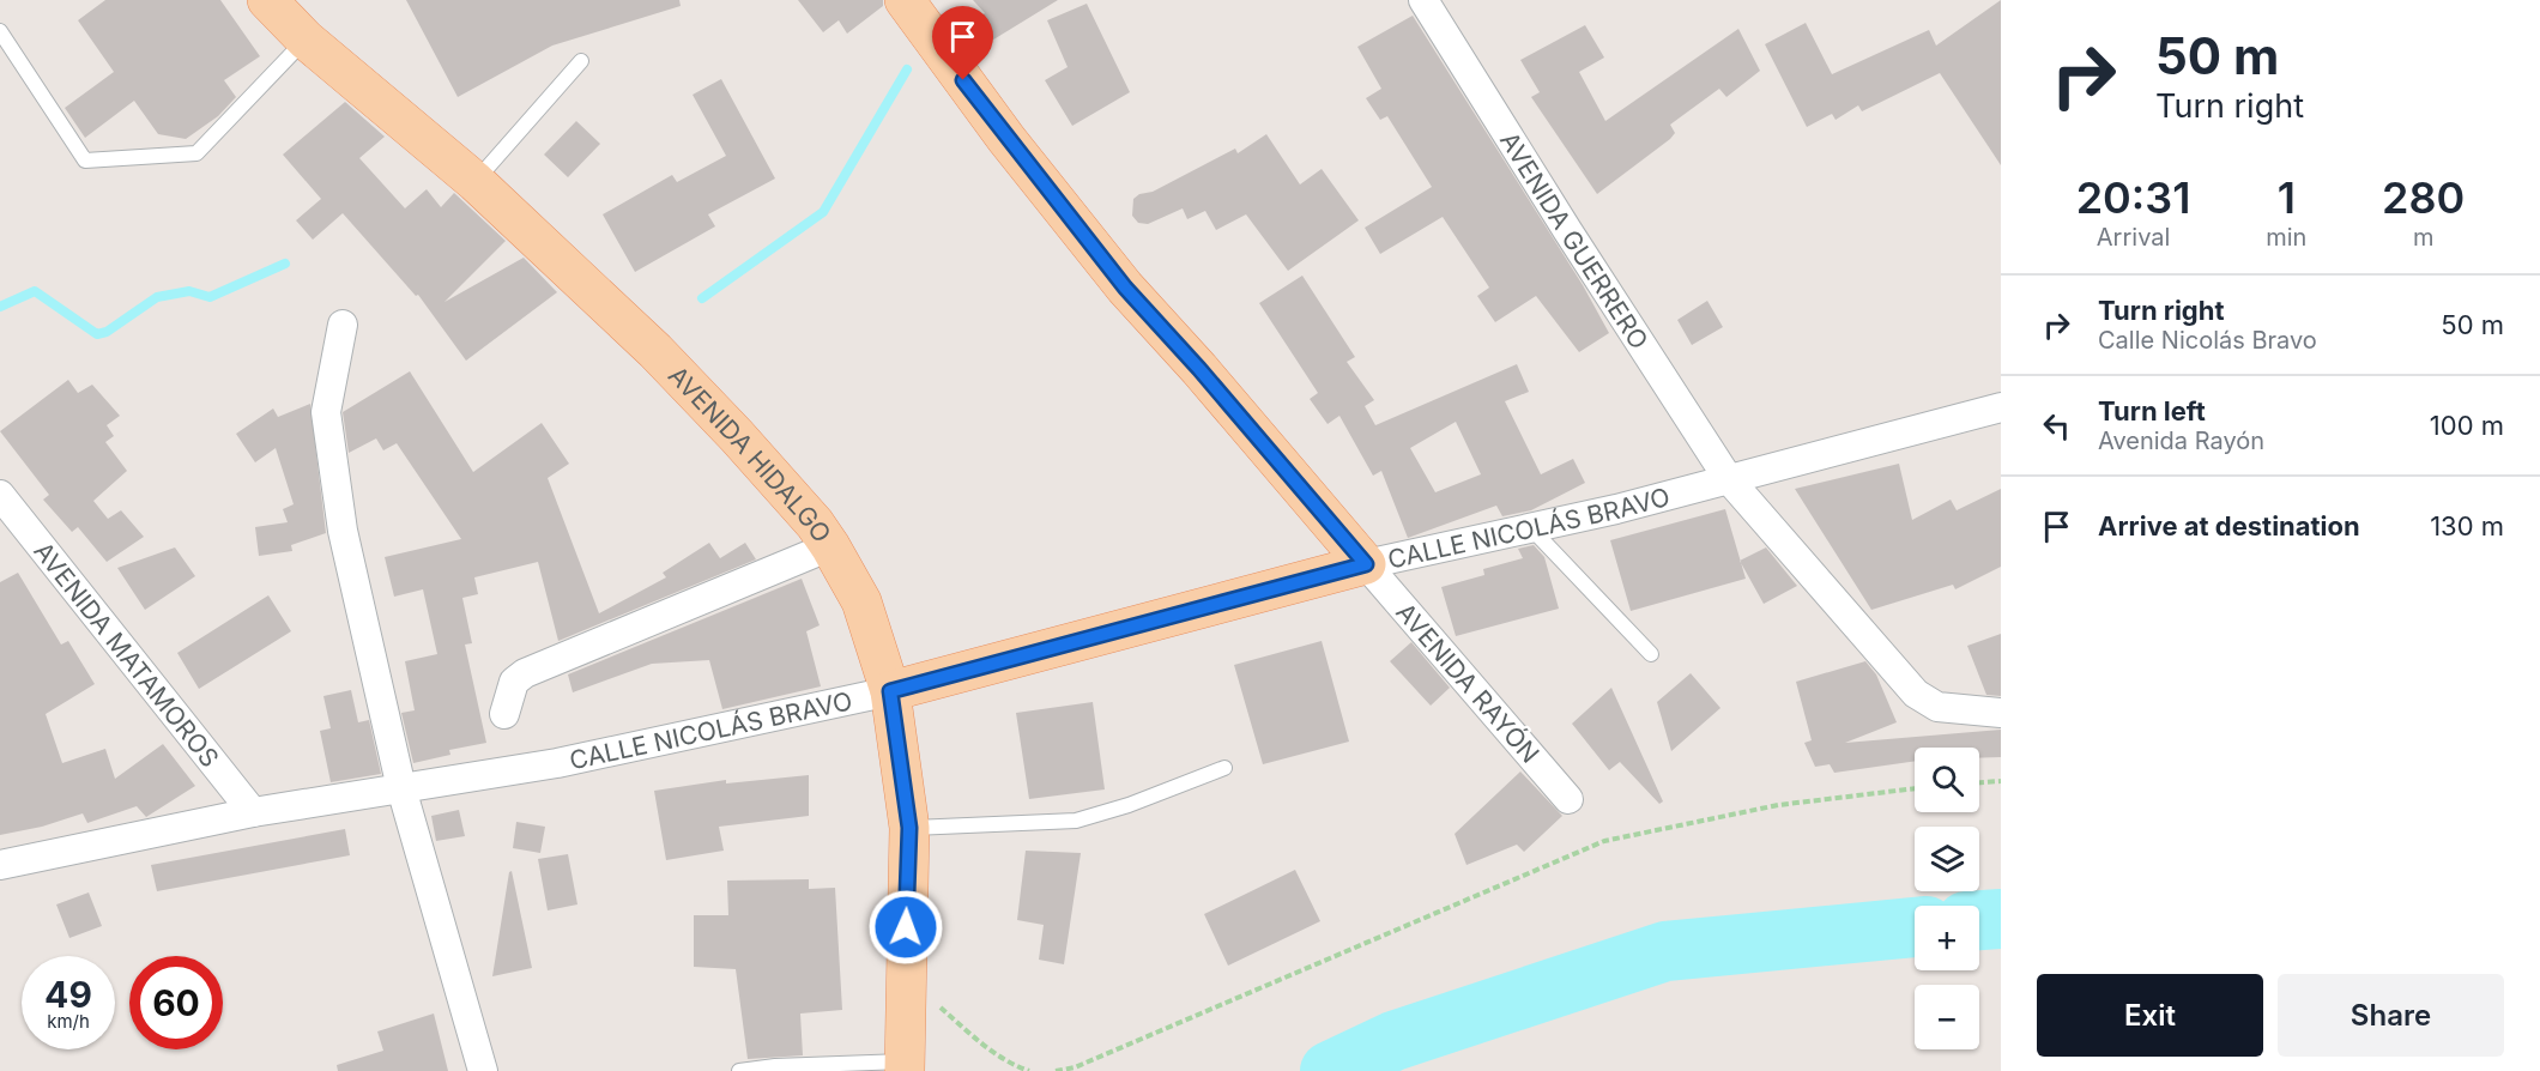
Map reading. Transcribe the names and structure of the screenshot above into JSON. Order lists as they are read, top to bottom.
{
  "streets": {
    "main road": ["AVENIDA HIDALGO", "CALLE NICOLÁS BRAVO", "AVENIDA RAYÓN"],
    "street": ["AVENIDA GUERRERO", "AVENIDA MATAMOROS"]
  },
  "crossings": [
    ["AVENIDA GUERRERO", "CALLE NICOLÁS BRAVO"],
    ["AVENIDA HIDALGO", "CALLE NICOLÁS BRAVO"],
    ["CALLE NICOLÁS BRAVO", "AVENIDA MATAMOROS"],
    ["CALLE NICOLÁS BRAVO", "AVENIDA RAYÓN"]
  ],
  "page": {
    "turn": ["50 m", "Turn right"],
    "eta": [
      "20:31",
      "Arrival",
      "1",
      "min",
      "280",
      "m"
    ],
    "list": [
      {
        "name": "Turn right",
        "note": "Calle Nicolás Bravo",
        "value": "50 m"
      },
      {
        "name": "Turn left",
        "note": "Avenida Rayón",
        "value": "100 m"
      },
      {
        "name": "Arrive at destination",
        "value": "130 m"
      }
    ],
    "map_buttons": ["+", "−"],
    "speed": "49 km/h",
    "limit": "60",
    "buttons": ["Exit", "Share"]
  }
}
